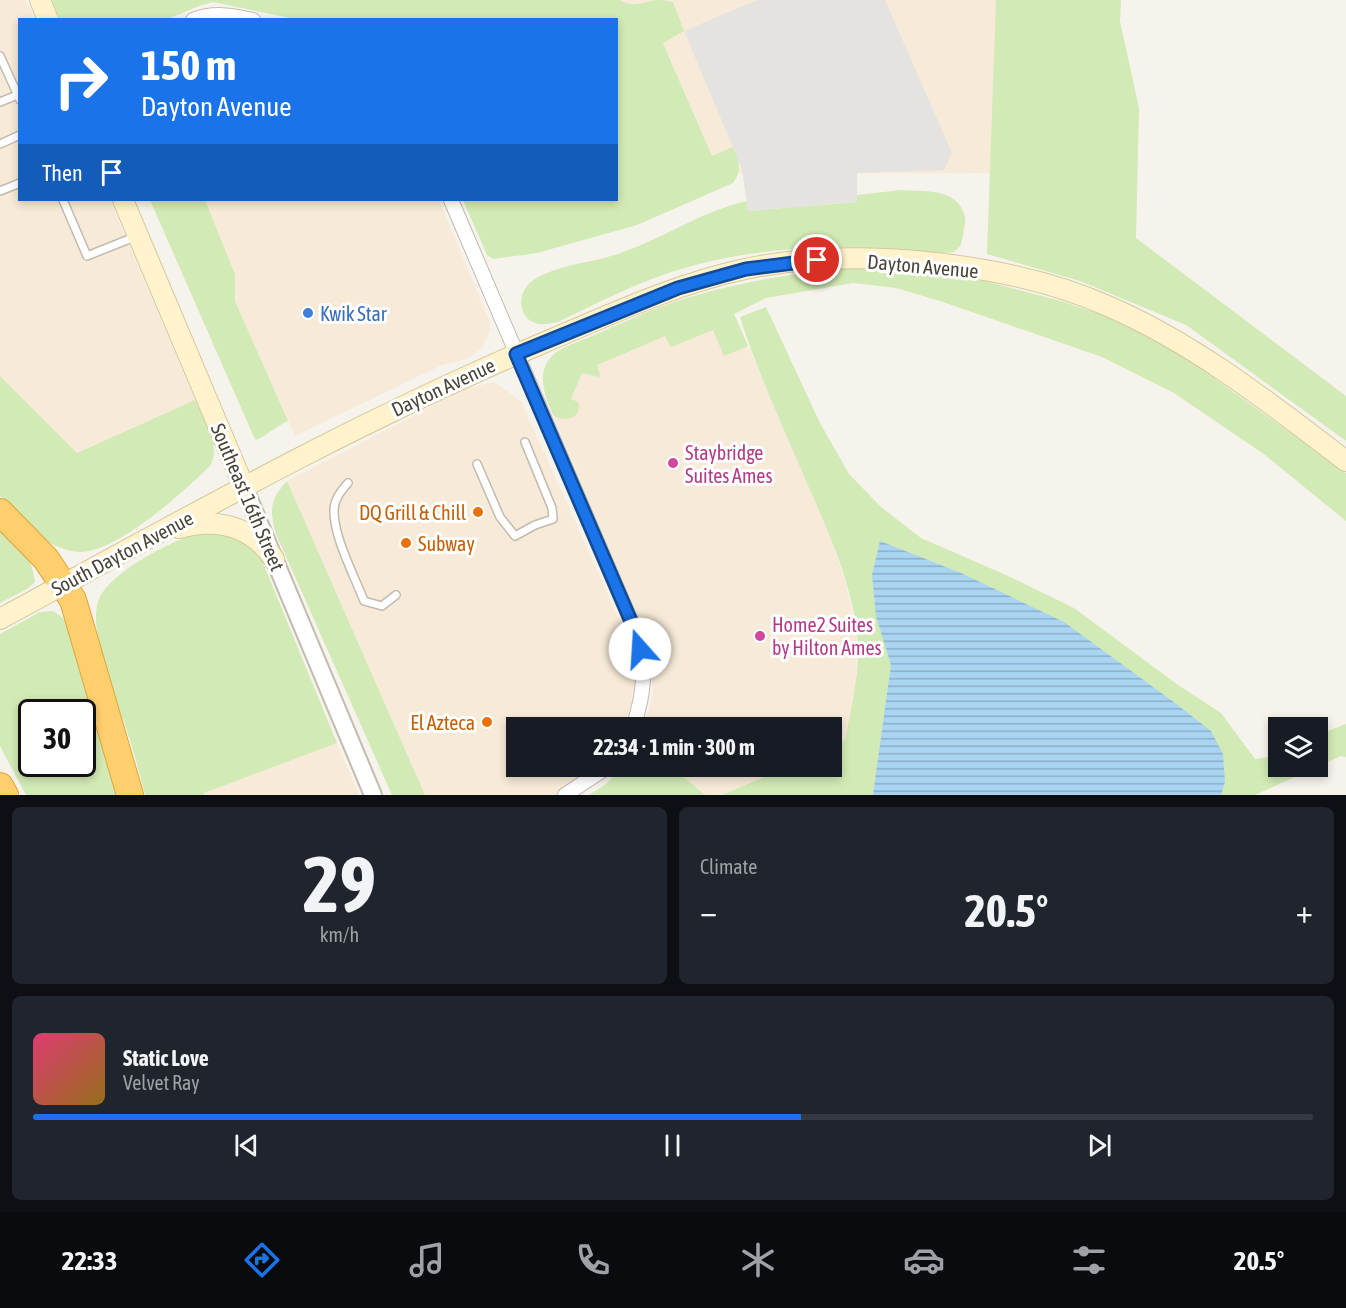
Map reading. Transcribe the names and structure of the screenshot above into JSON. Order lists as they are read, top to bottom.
{
  "streets": {
    "main road": ["Dayton Avenue", "Southeast 16th Street", "South Dayton Avenue"]
  },
  "crossings": [
    ["Dayton Avenue", "Southeast 16th Street"],
    ["Dayton Avenue", "South Dayton Avenue"],
    ["Southeast 16th Street", "South Dayton Avenue"]
  ],
  "places": [
    "Kwik Star",
    "Staybridge Suites Ames",
    "DQ Grill & Chill",
    "Subway",
    "Home2 Suites by Hilton Ames",
    "El Azteca"
  ],
  "page": {
    "turn": ["150 m", "Dayton Avenue"],
    "then": "Then",
    "limit": "30",
    "trip": "22:34 · 1 min · 300 m",
    "tile": [
      ["29", "km/h"],
      "Climate"
    ],
    "heat": ["−", "20.5°", "+"],
    "song": ["Static Love", "Velvet Ray"],
    "tabs": ["22:33", "20.5°"]
  }
}
